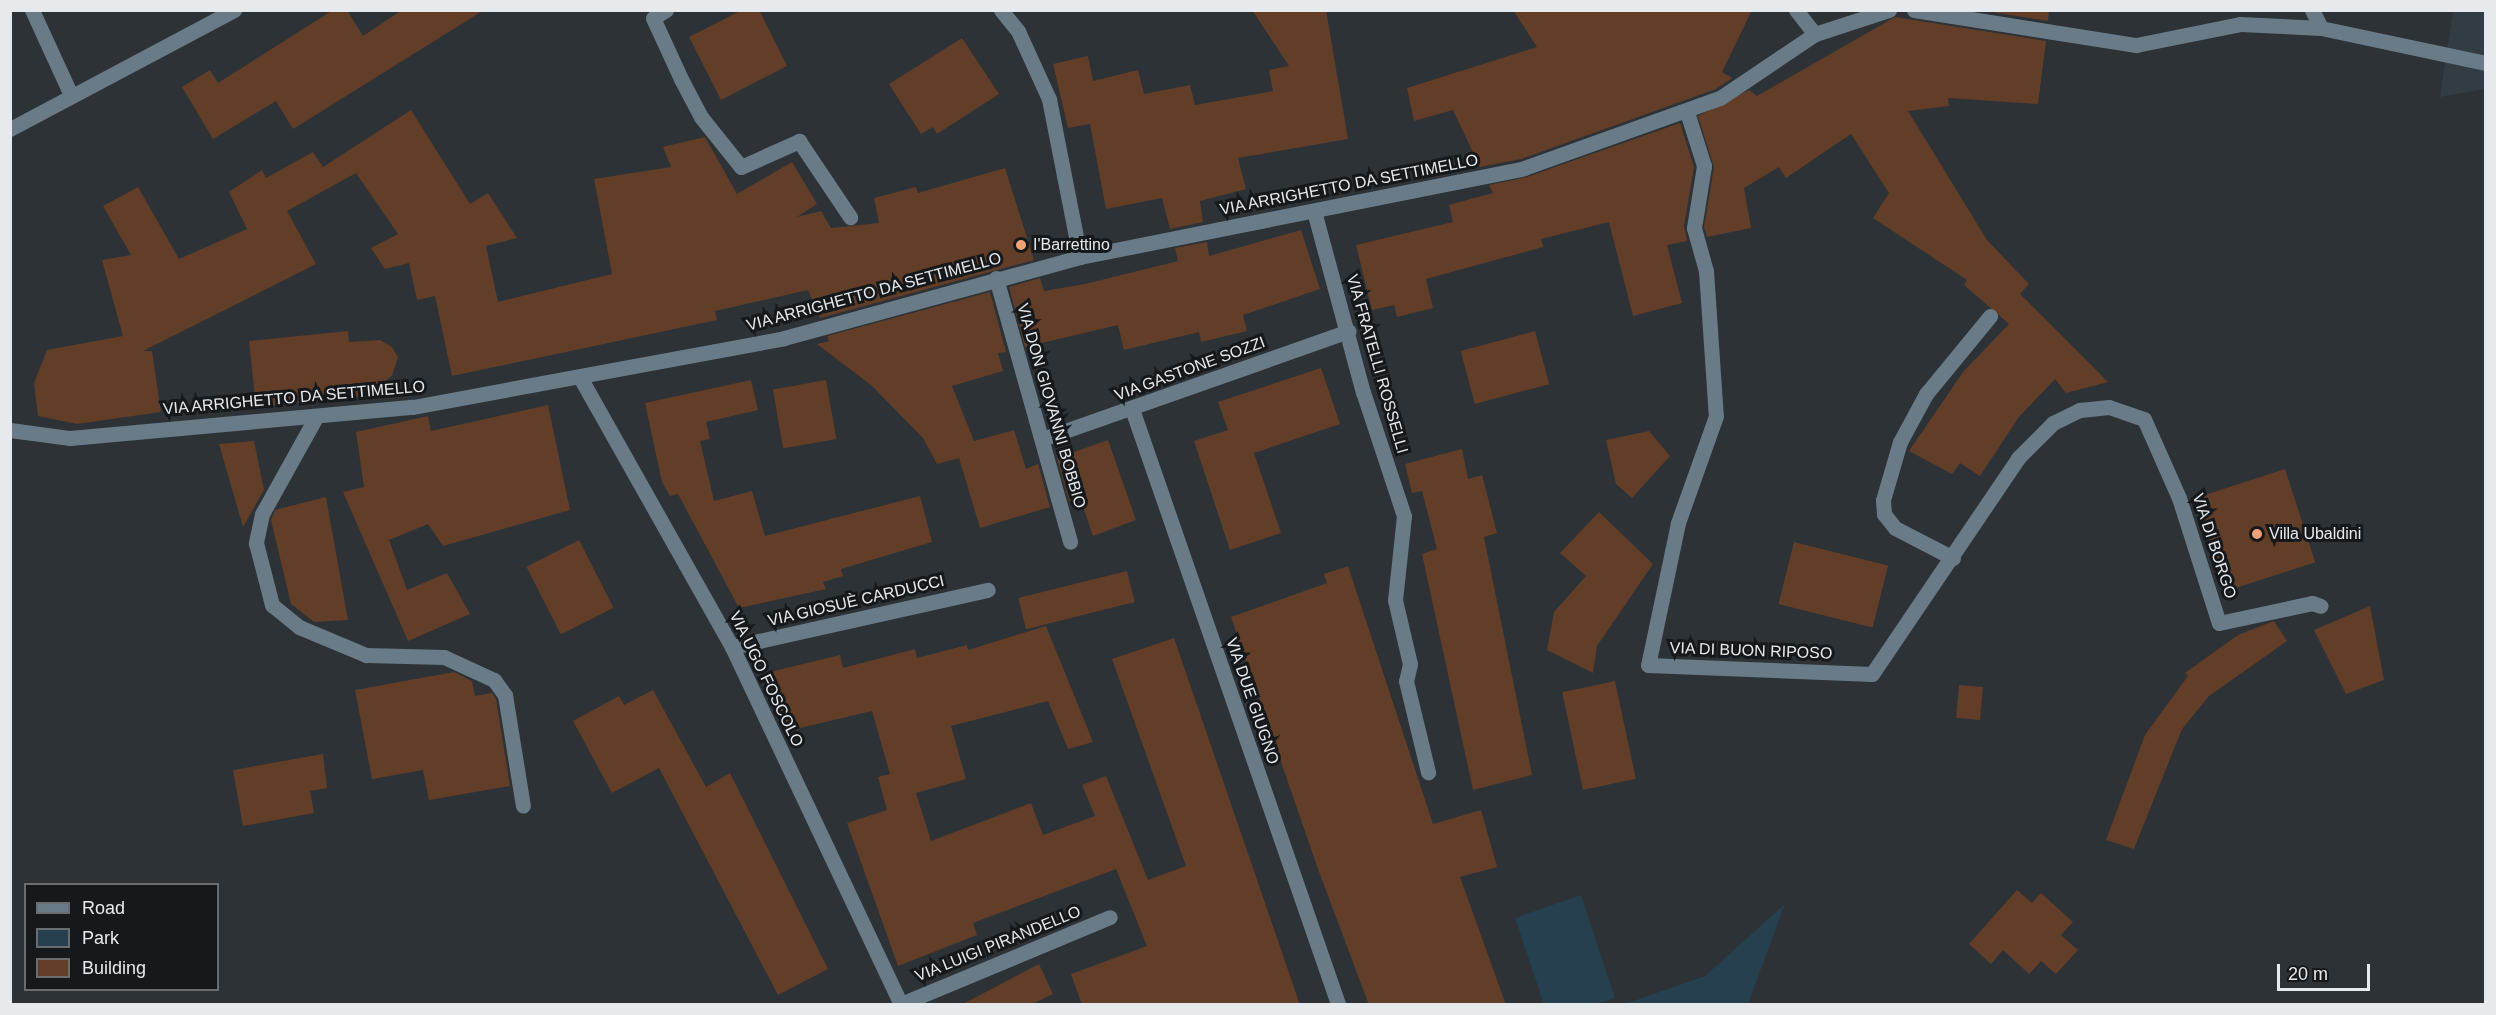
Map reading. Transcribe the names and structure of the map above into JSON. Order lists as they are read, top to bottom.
{
  "streets": {
    "street": [
      "VIA ARRIGHETTO DA SETTIMELLO",
      "VIA FRATELLI ROSSELLI",
      "VIA GASTONE SOZZI",
      "VIA DON GIOVANNI BOBBIO",
      "VIA DI BORGO",
      "VIA GIOSUÈ CARDUCCI",
      "VIA DI BUON RIPOSO",
      "VIA UGO FOSCOLO",
      "VIA DUE GIUGNO",
      "VIA LUIGI PIRANDELLO"
    ]
  },
  "crossings": [
    ["VIA ARRIGHETTO DA SETTIMELLO", "VIA FRATELLI ROSSELLI"],
    ["VIA ARRIGHETTO DA SETTIMELLO", "VIA DON GIOVANNI BOBBIO"],
    ["VIA ARRIGHETTO DA SETTIMELLO", "VIA DI BUON RIPOSO"],
    ["VIA ARRIGHETTO DA SETTIMELLO", "VIA UGO FOSCOLO"],
    ["VIA FRATELLI ROSSELLI", "VIA GASTONE SOZZI"],
    ["VIA GASTONE SOZZI", "VIA DON GIOVANNI BOBBIO"],
    ["VIA GASTONE SOZZI", "VIA DUE GIUGNO"],
    ["VIA DI BORGO", "VIA DI BUON RIPOSO"],
    ["VIA GIOSUÈ CARDUCCI", "VIA UGO FOSCOLO"],
    ["VIA UGO FOSCOLO", "VIA LUIGI PIRANDELLO"]
  ],
  "places": ["I'Barrettino", "Villa Ubaldini"],
  "legend": ["Road", "Park", "Building"],
  "scale_bar": "20 m"
}
